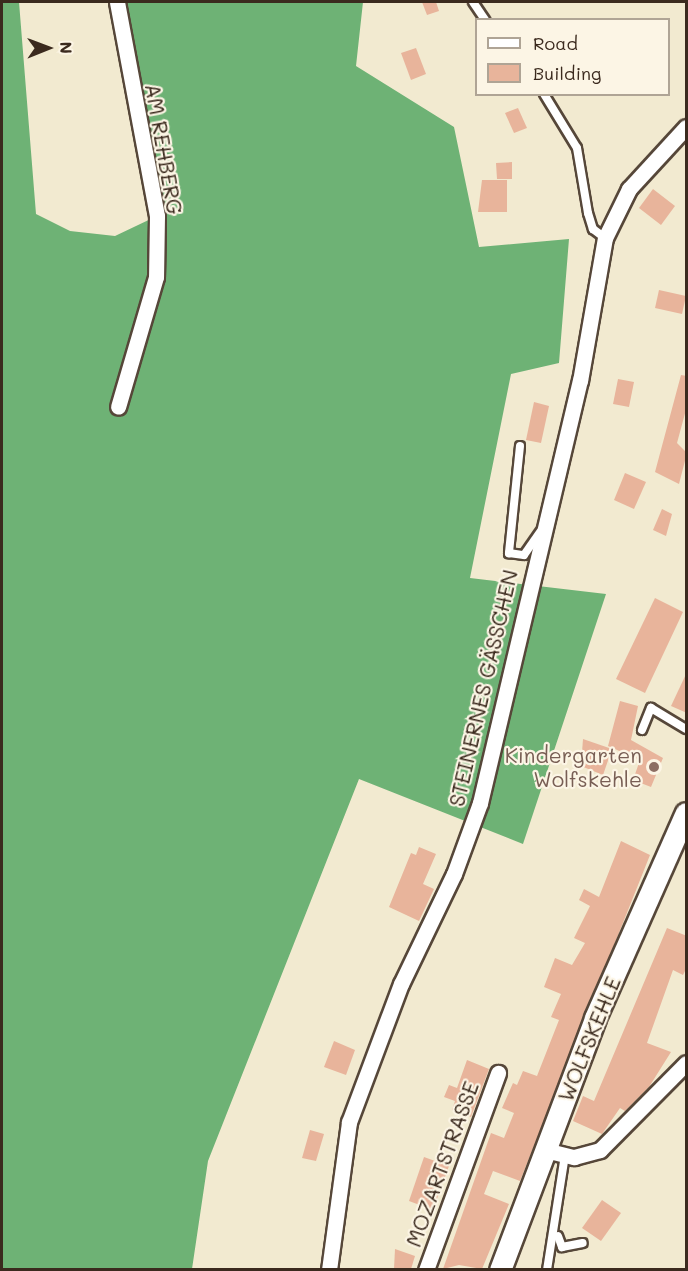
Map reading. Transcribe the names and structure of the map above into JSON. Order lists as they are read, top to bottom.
{
  "streets": {
    "street": [
      "AM REHBERG",
      "STEINERNES GÄSSCHEN",
      "WOLFSKEHLE",
      "MOZARTSTRASSE"
    ]
  },
  "places": ["Kindergarten Wolfskehle"],
  "legend": ["Road", "Building"],
  "north": "right"
}
